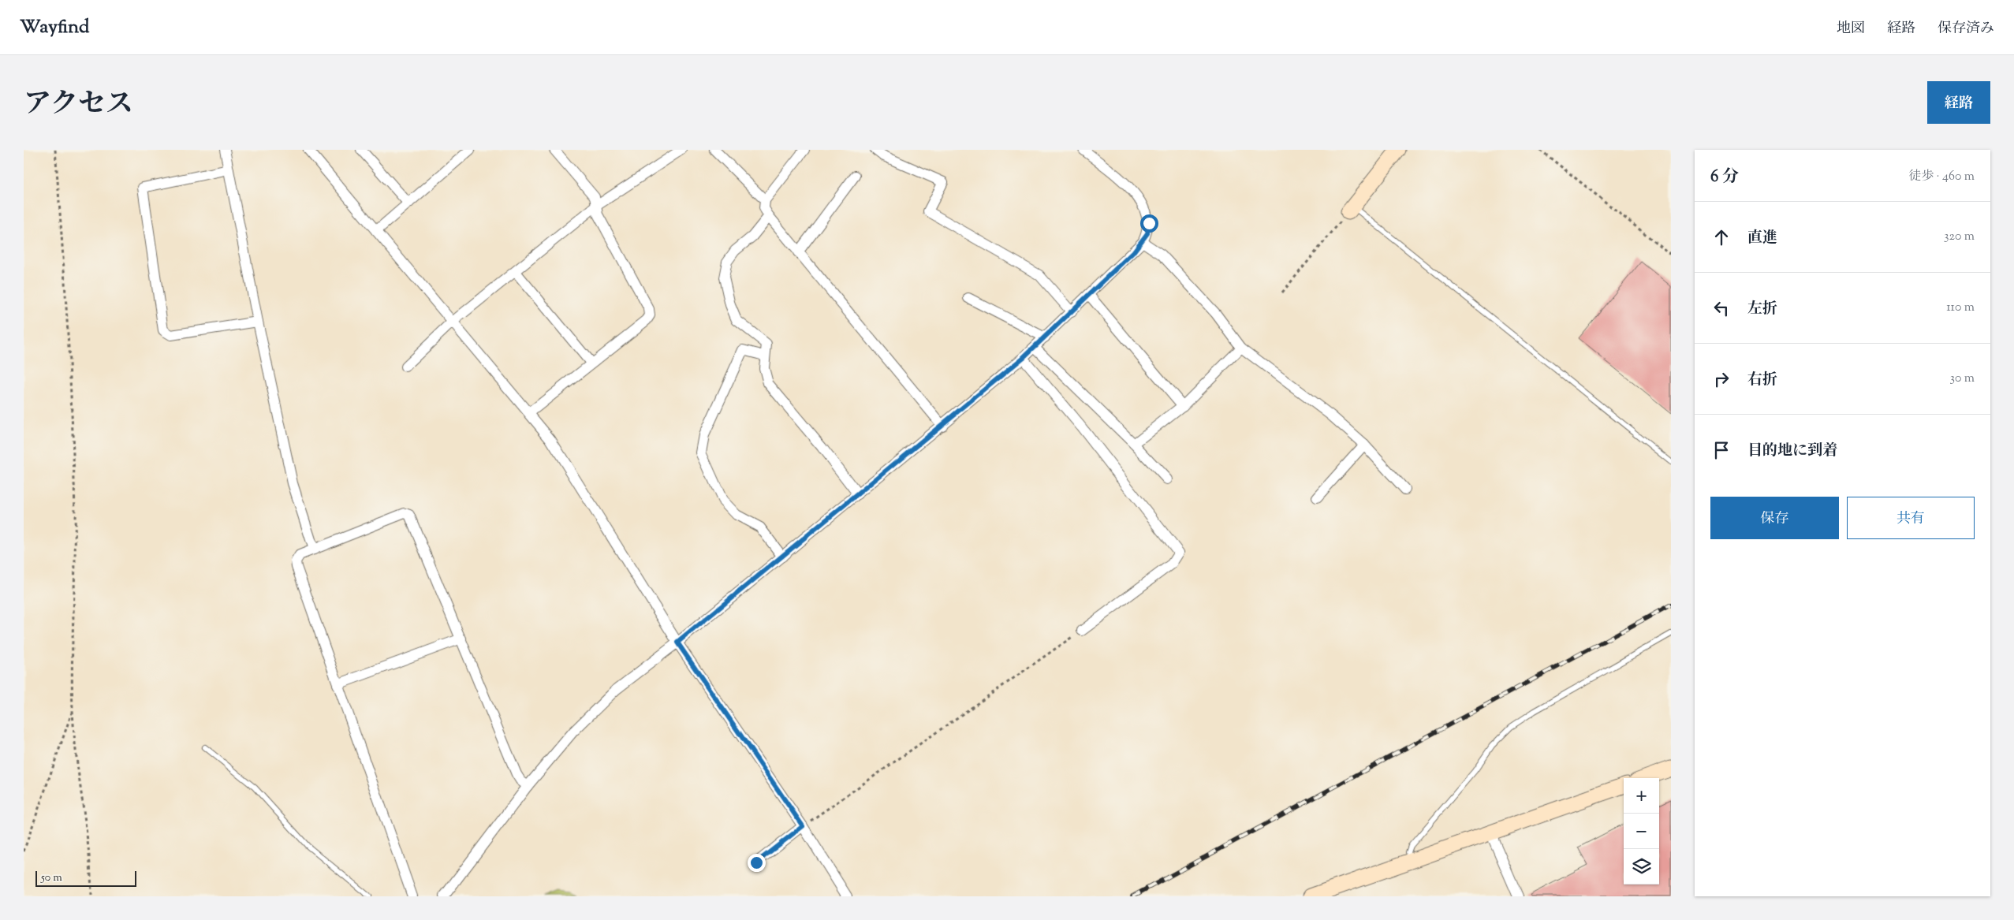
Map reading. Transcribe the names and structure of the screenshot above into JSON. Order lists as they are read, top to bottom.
{
  "scale_bar": "50 m",
  "page": {
    "header": "Wayfind",
    "nav": ["地図", "経路", "保存済み"],
    "title": "アクセス",
    "buttons": [
      "経路",
      ["保存", "共有"]
    ],
    "heading": ["6 分", "徒歩 · 460 m"],
    "list": [
      ["直進", "320 m"],
      ["左折", "110 m"],
      ["右折", "30 m"],
      "目的地に到着"
    ],
    "map_buttons": ["+", "−"],
    "scale": "50 m"
  }
}
